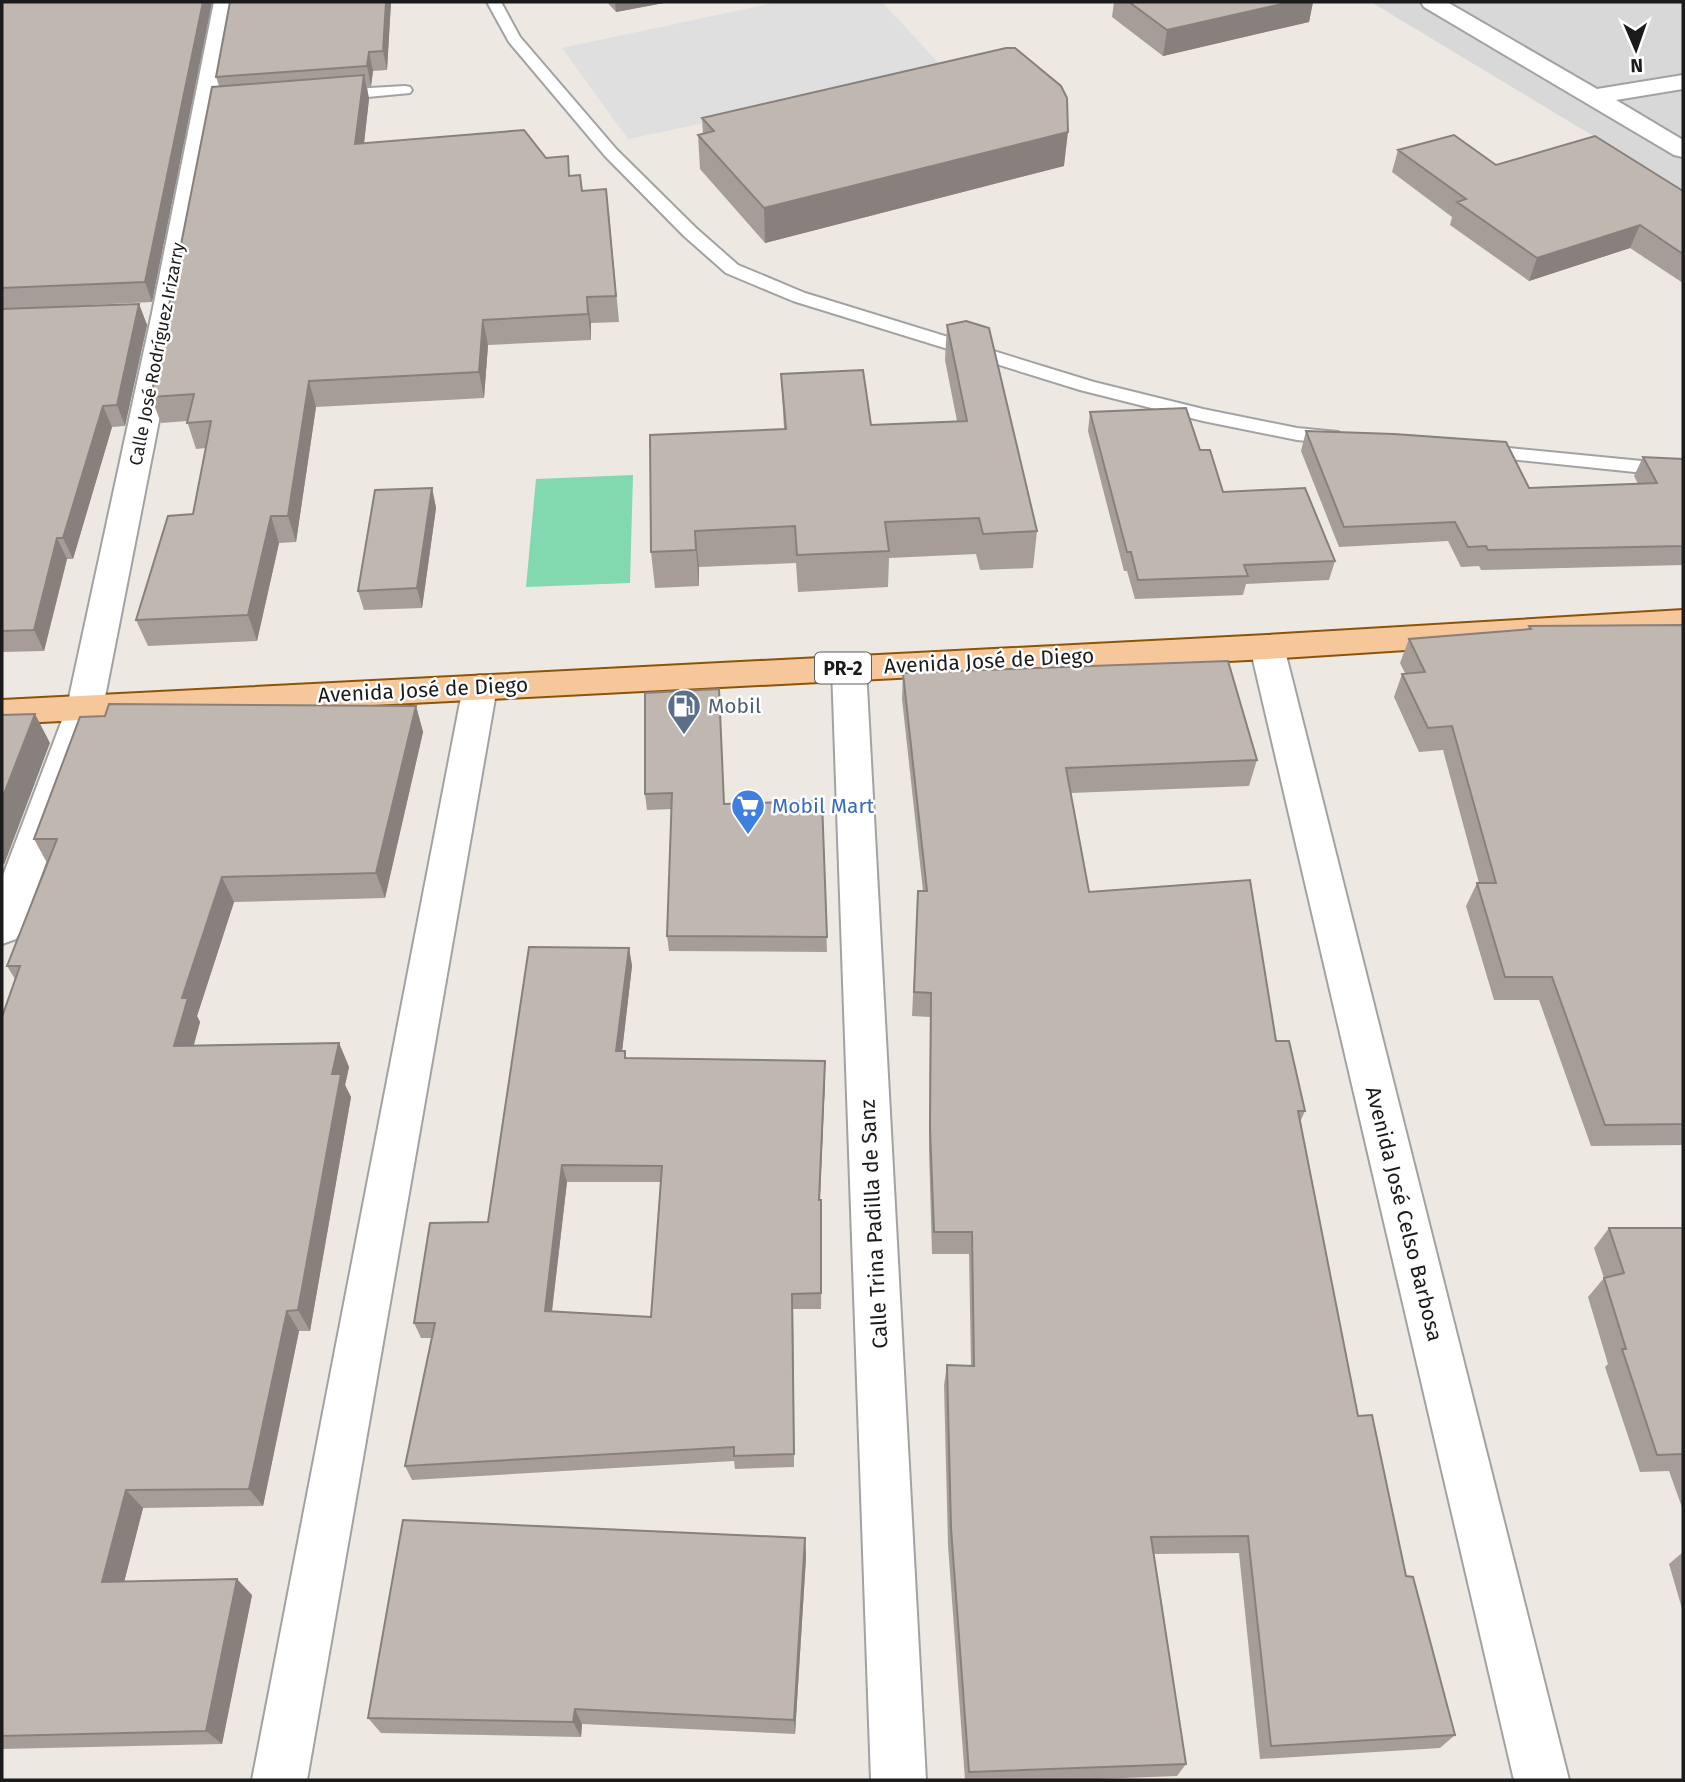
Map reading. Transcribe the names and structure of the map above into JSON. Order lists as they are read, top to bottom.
{
  "streets": {
    "main road": ["Avenida José de Diego", "PR-2"],
    "street": ["Calle José Rodríguez Irizarry", "Avenida José Celso Barbosa", "Calle Trina Padilla de Sanz"]
  },
  "crossings": [
    ["Calle José Rodríguez Irizarry", "Avenida José de Diego"],
    ["Avenida José de Diego", "Avenida José Celso Barbosa"],
    ["Avenida José de Diego", "Calle Trina Padilla de Sanz"]
  ],
  "places": {
    "fuel station": ["Mobil"],
    "supermarket": ["Mobil Mart"]
  },
  "north": "bottom"
}
